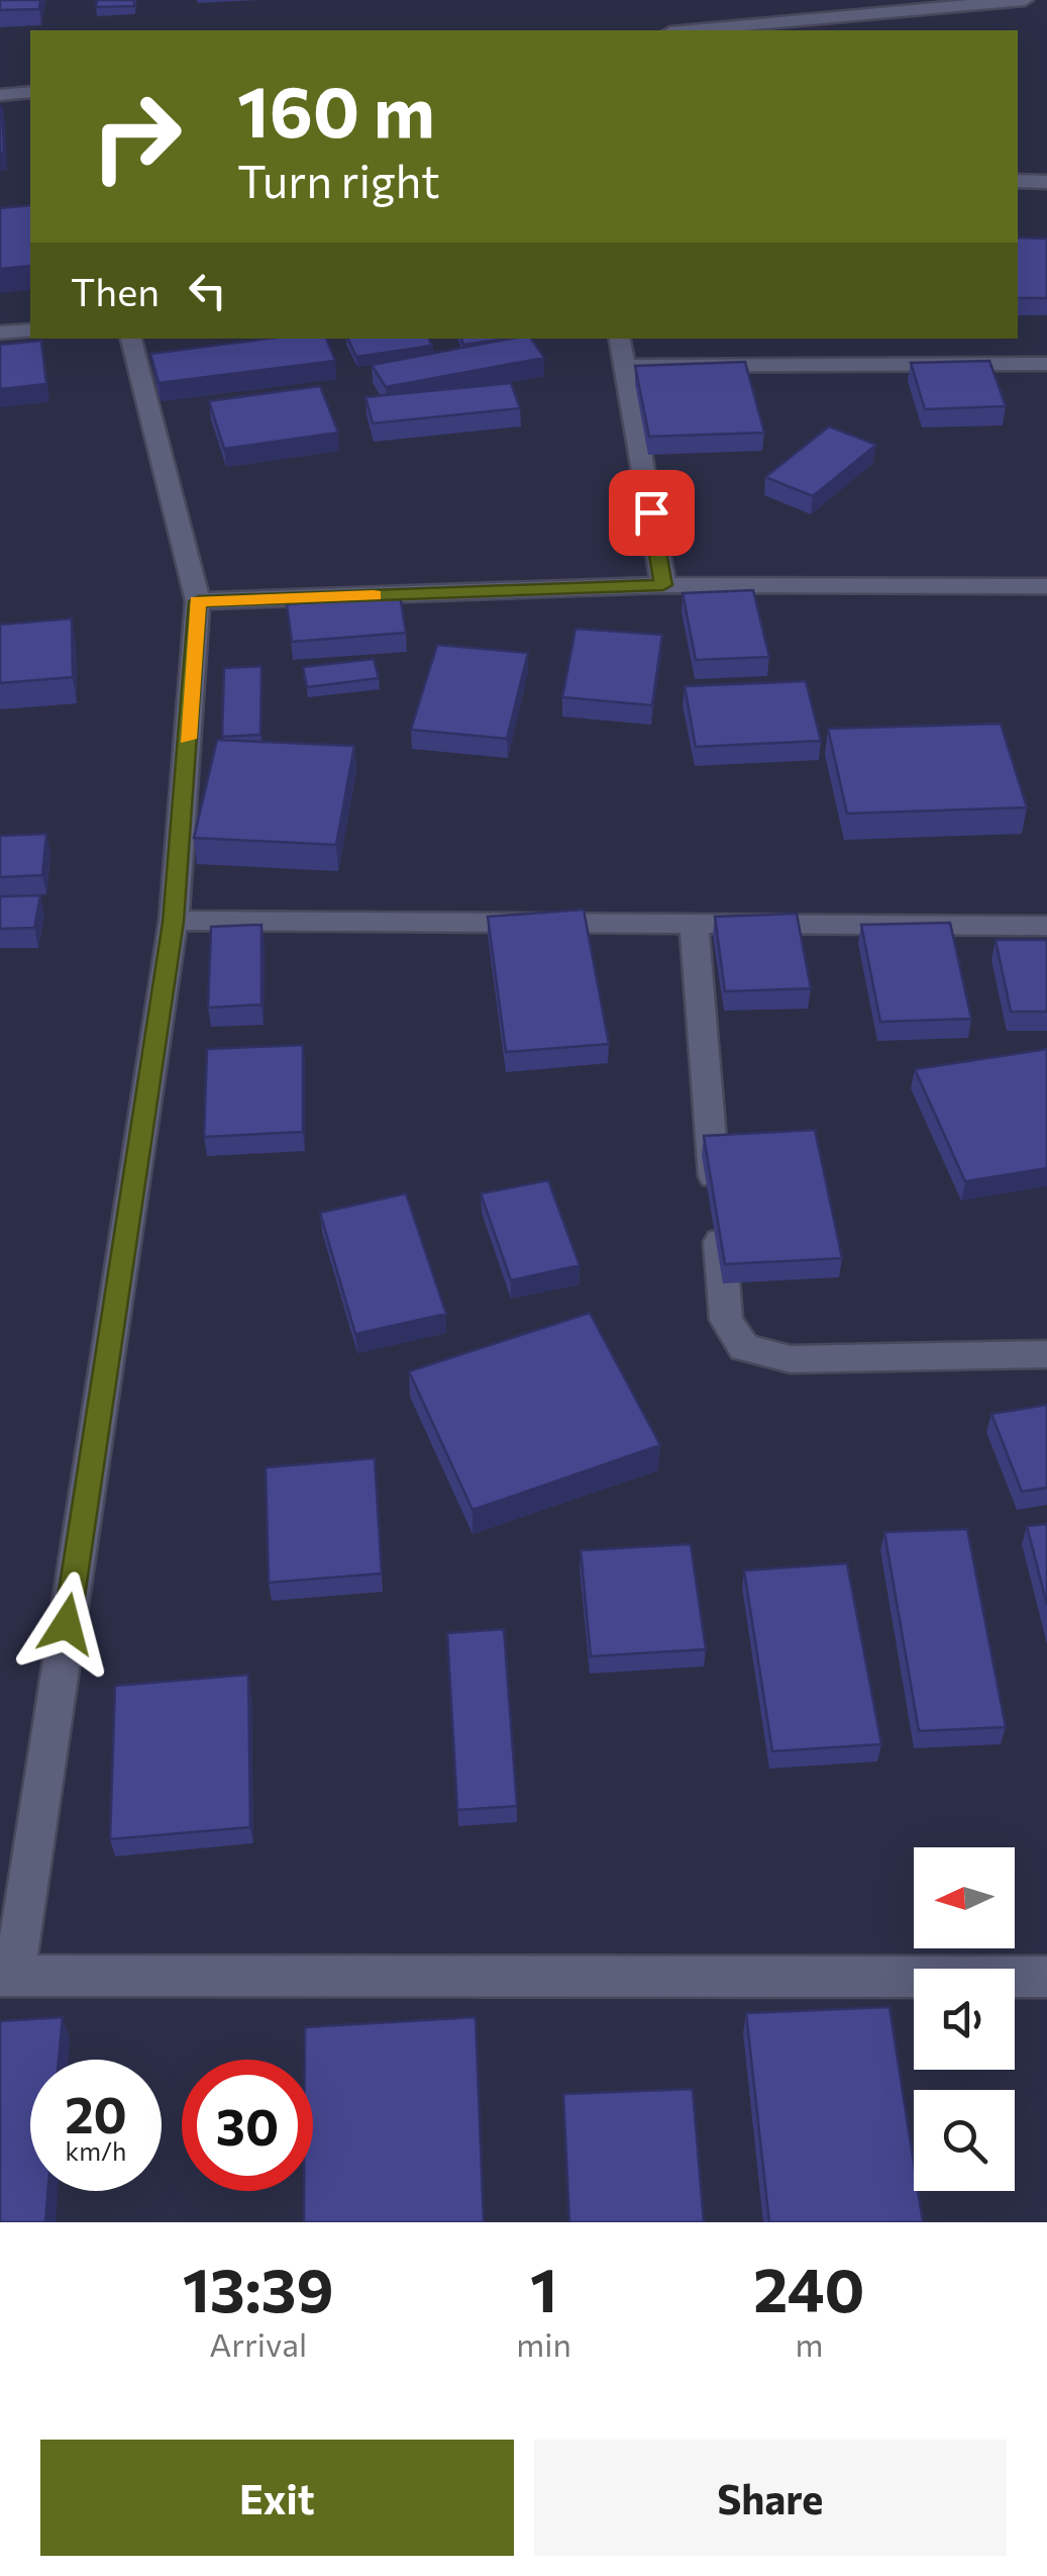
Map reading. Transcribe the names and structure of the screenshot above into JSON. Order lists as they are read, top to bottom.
{
  "north": "left",
  "page": {
    "turn": ["160 m", "Turn right"],
    "then": "Then",
    "speed": "20 km/h",
    "limit": "30",
    "eta": [
      "13:39",
      "Arrival",
      "1",
      "min",
      "240",
      "m"
    ],
    "buttons": ["Exit", "Share"]
  }
}
